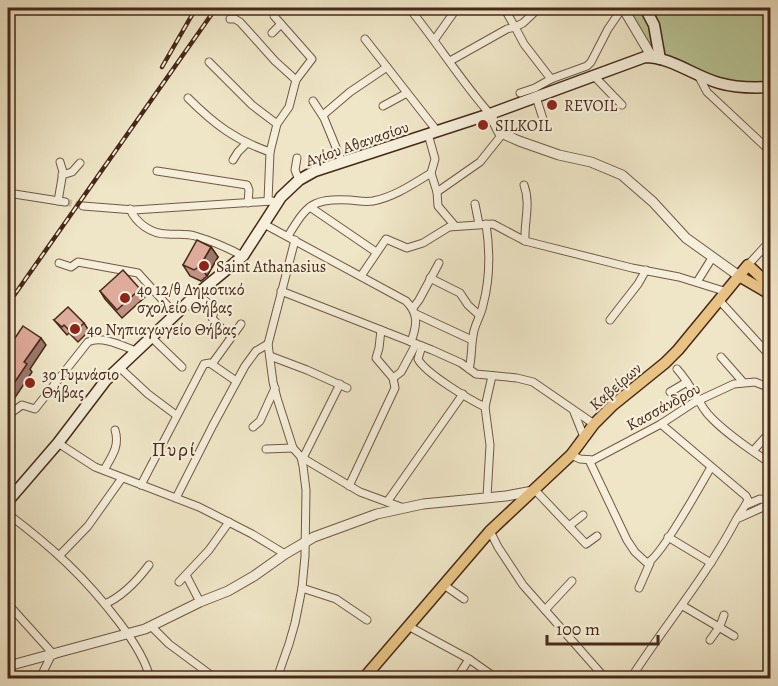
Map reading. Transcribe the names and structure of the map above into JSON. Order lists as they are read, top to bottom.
{
  "streets": {
    "main road": ["Αγίου Αθανασίου", "Καβείρων"],
    "street": ["Κασσάνδρου"]
  },
  "districts": ["Πυρί"],
  "places": [
    "REVOIL",
    "SILKOIL",
    "Saint Athanasius",
    "4ο 12/θ Δημοτικό σχολείο Θήβας",
    "4ο Νηπιαγωγείο Θήβας",
    "3ο Γυμνάσιο Θήβας"
  ],
  "scale_bar": "100 m"
}
